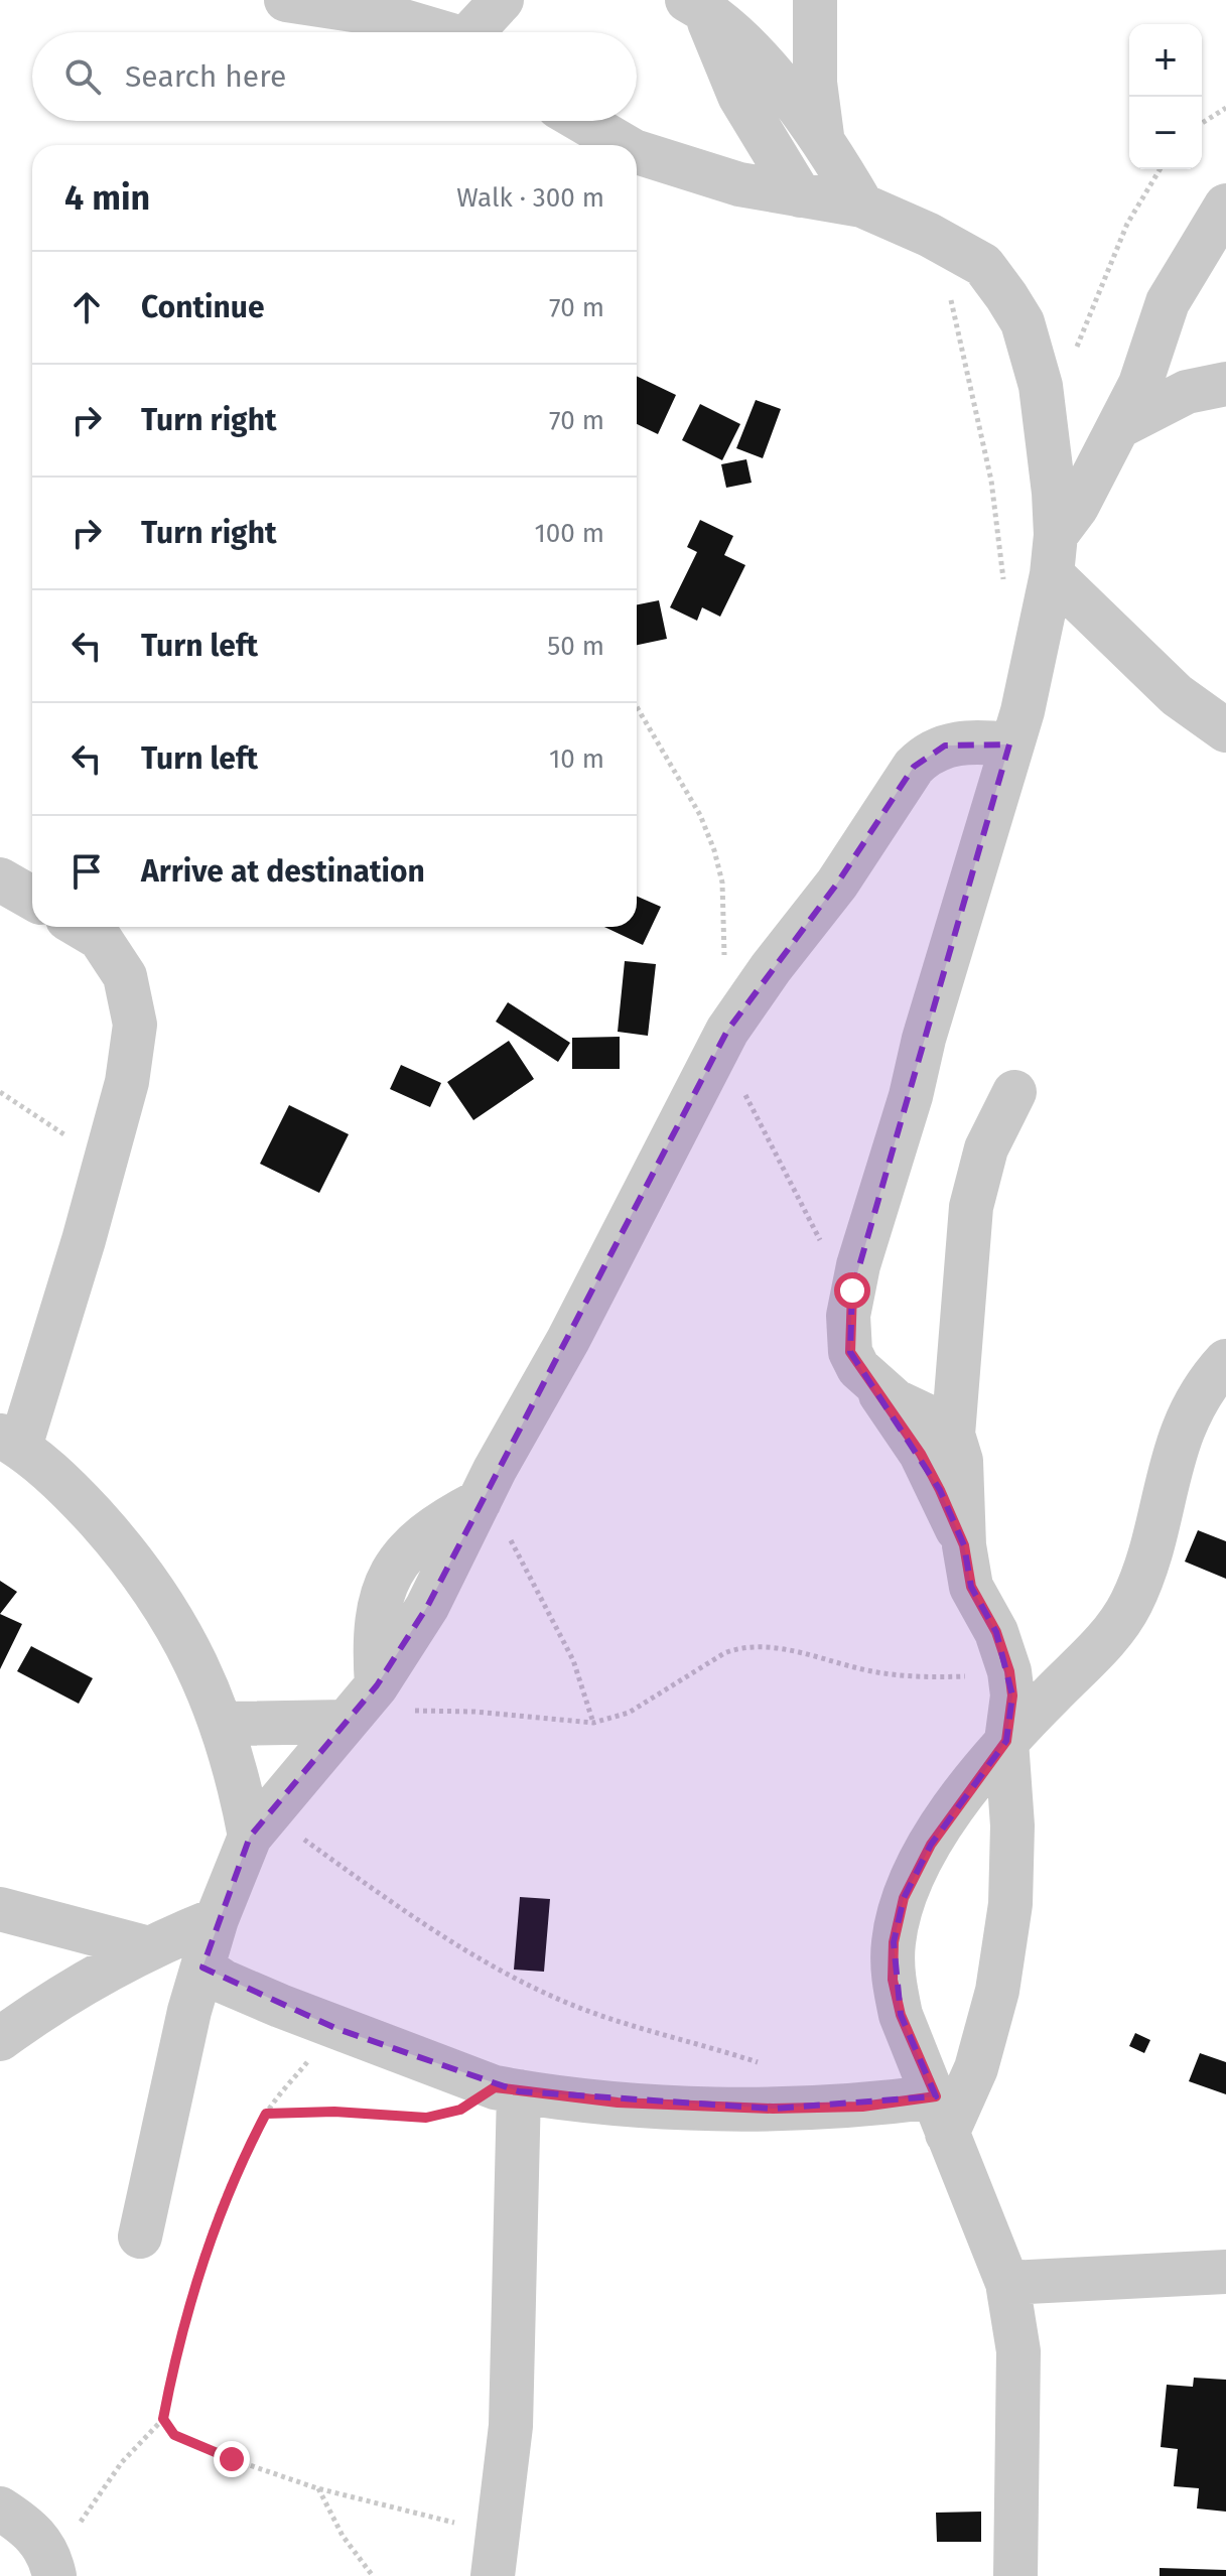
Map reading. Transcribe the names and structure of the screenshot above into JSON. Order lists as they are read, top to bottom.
{
  "page": {
    "map_buttons": ["+", "−"],
    "search": "Search here",
    "heading": ["4 min", "Walk · 300 m"],
    "list": [
      ["Continue", "70 m"],
      ["Turn right", "70 m"],
      ["Turn right", "100 m"],
      ["Turn left", "50 m"],
      ["Turn left", "10 m"],
      "Arrive at destination"
    ]
  }
}
